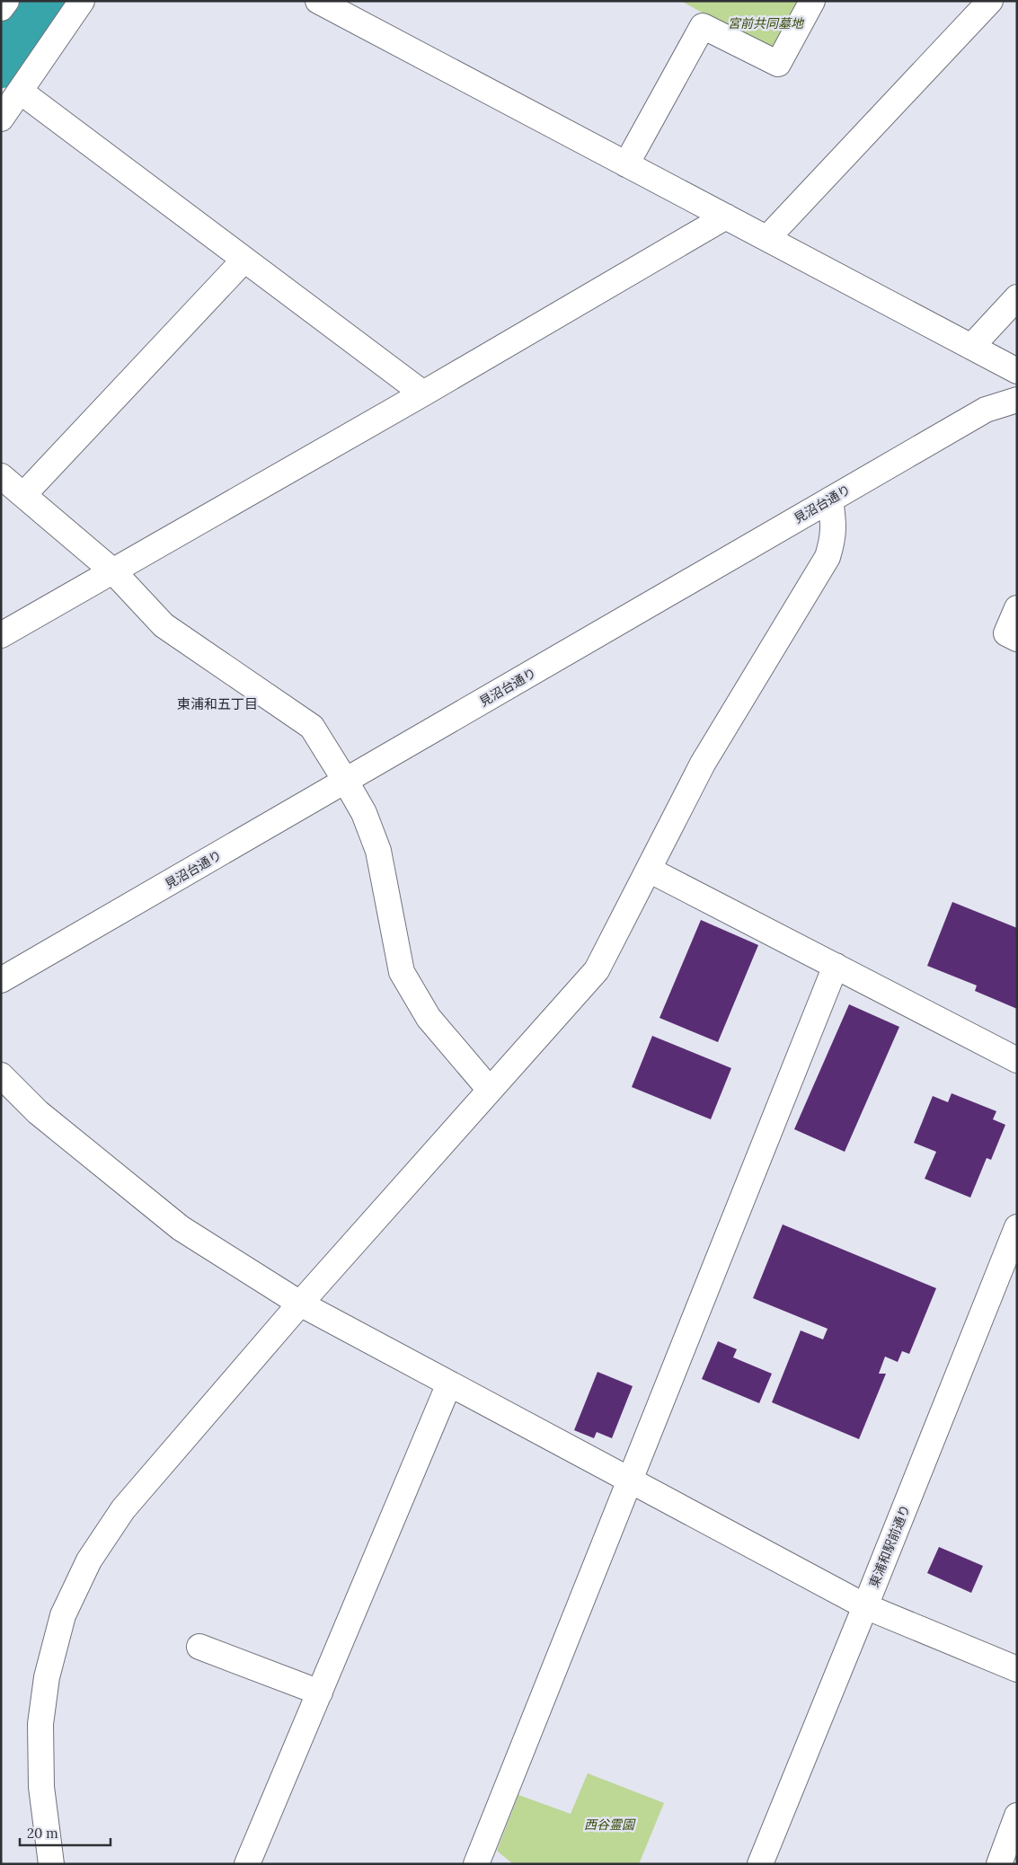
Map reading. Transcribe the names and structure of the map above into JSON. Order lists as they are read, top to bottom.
{
  "streets": {
    "street": ["見沼台通り", "東浦和駅前通り"]
  },
  "districts": ["東浦和五丁目"],
  "parks": ["宮前共同墓地", "西谷霊園"],
  "scale_bar": "20 m"
}
